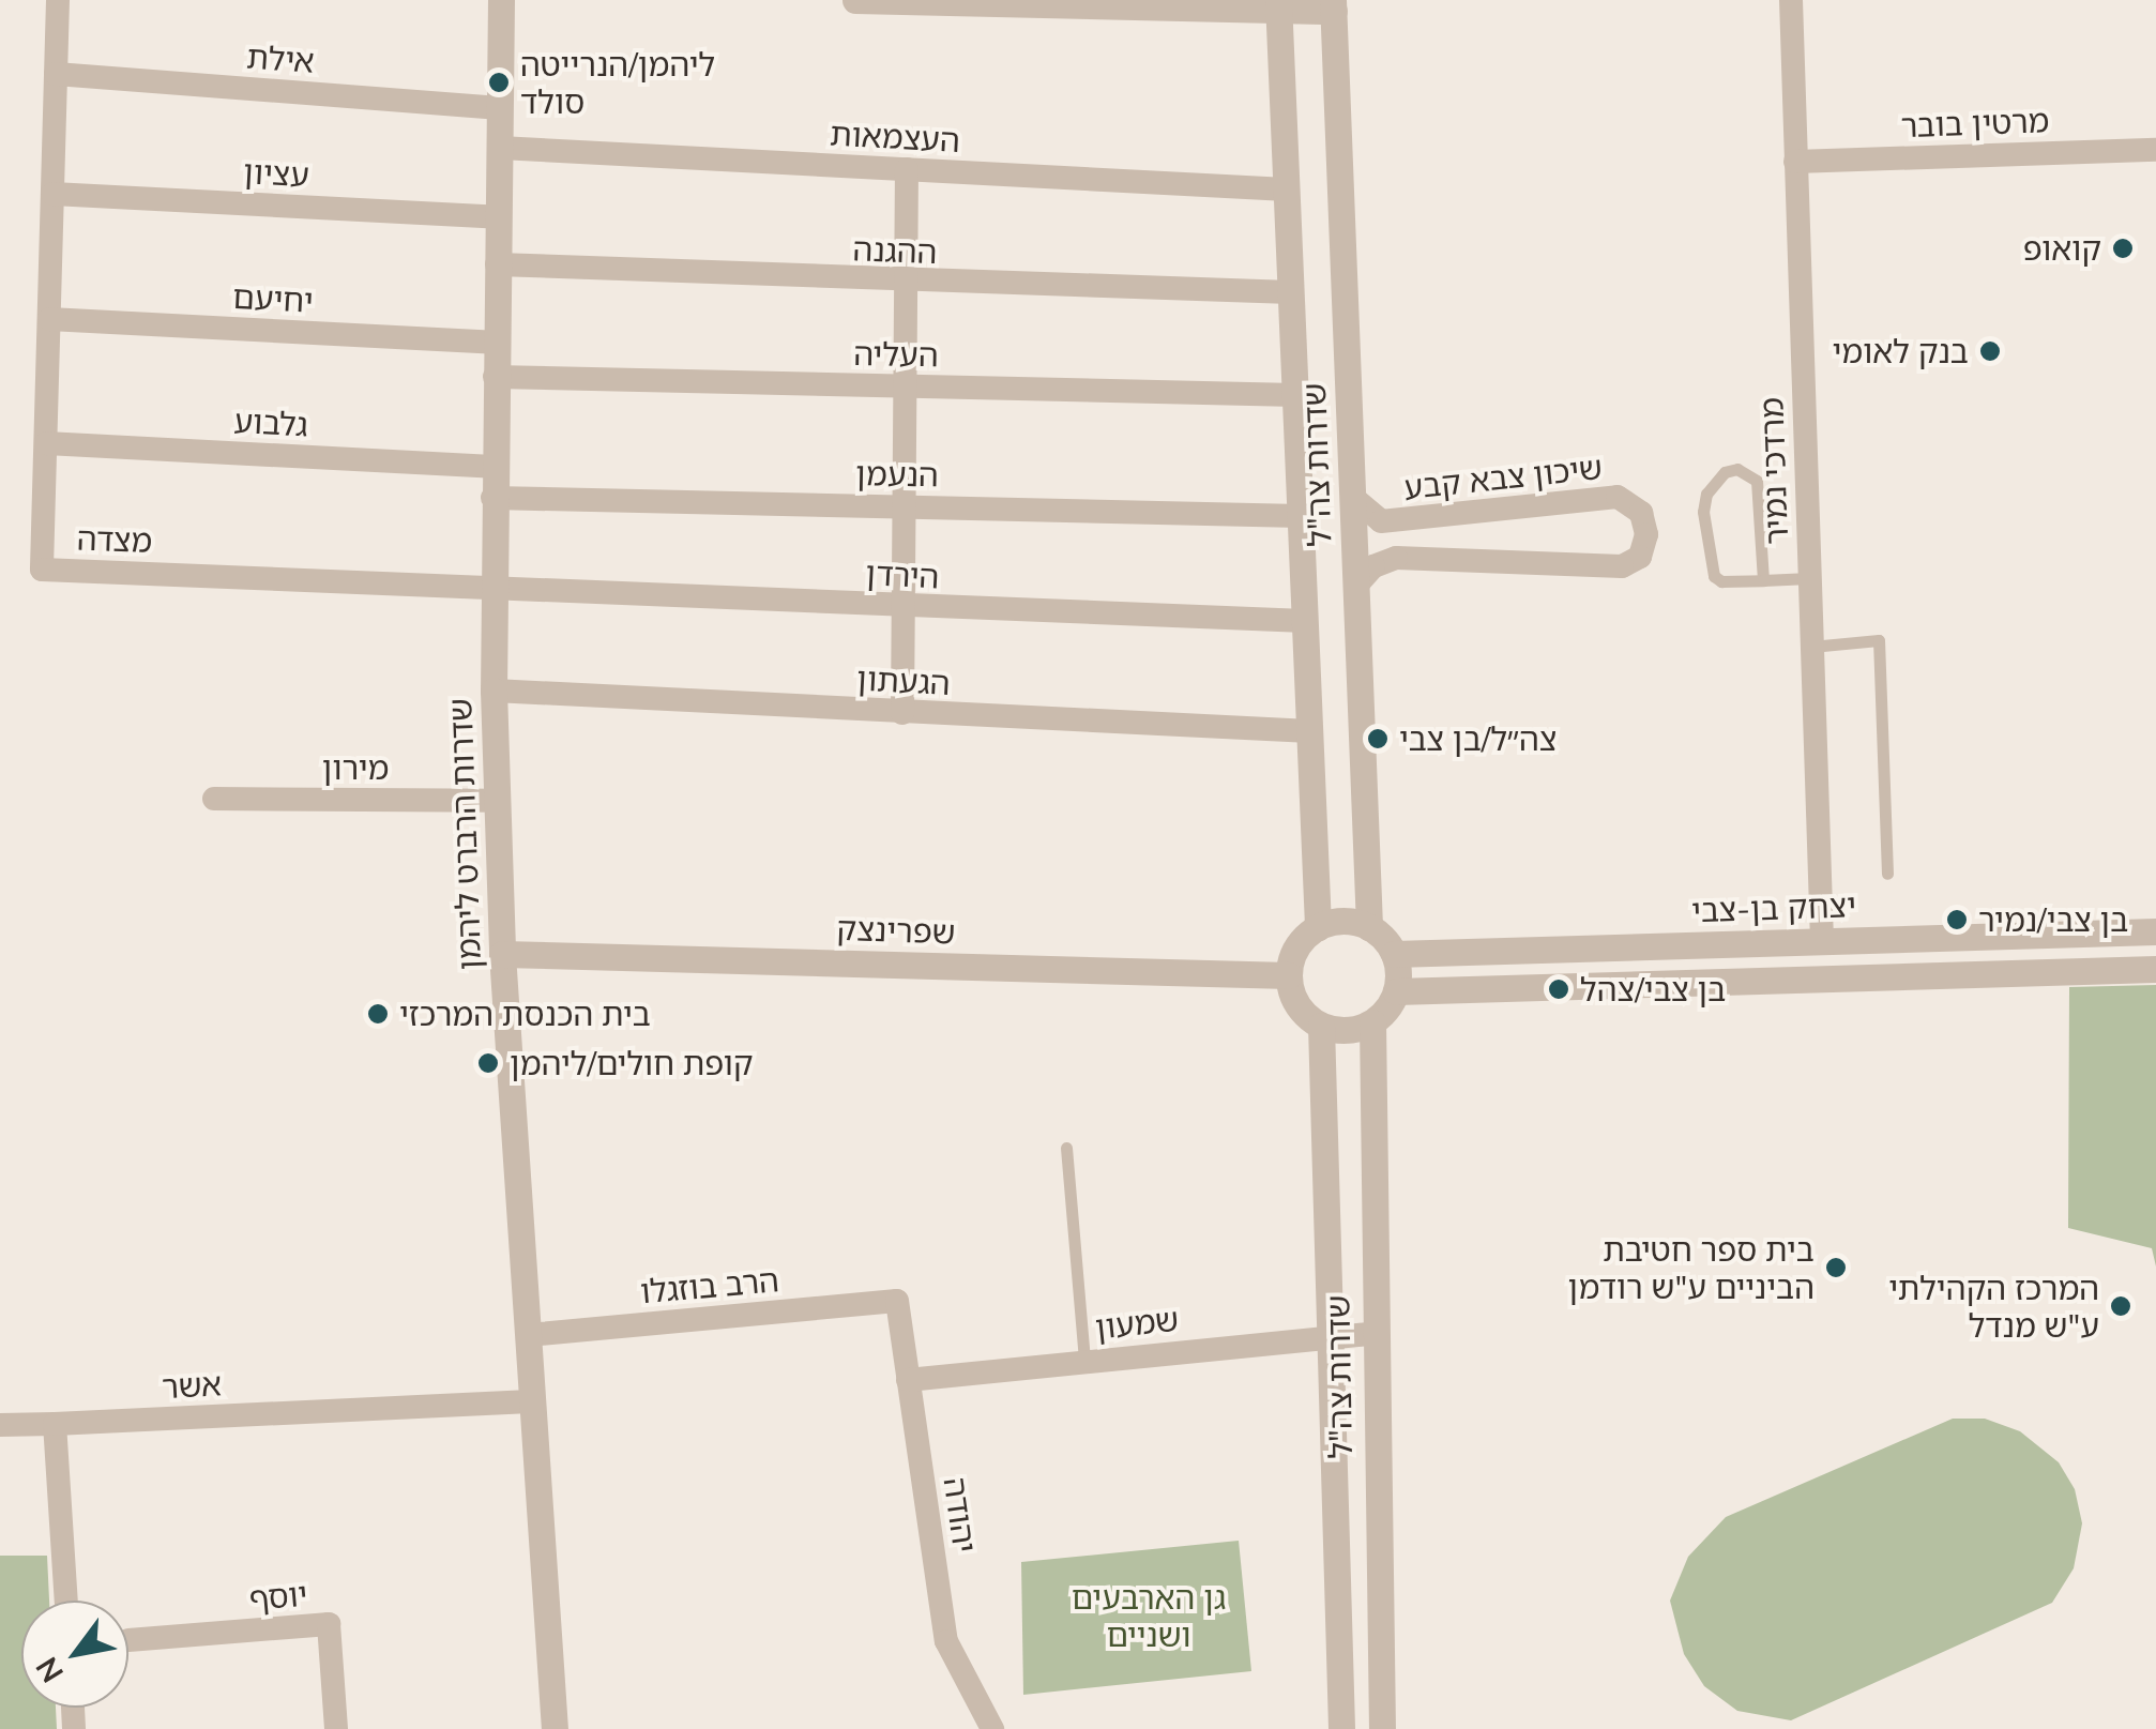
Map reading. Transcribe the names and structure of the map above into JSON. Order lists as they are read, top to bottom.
{
  "streets": {
    "street": [
      "אילת",
      "מרטין בובר",
      "העצמאות",
      "עציון",
      "ההגנה",
      "יחיעם",
      "העליה",
      "גלבוע",
      "שדרות צה\"ל",
      "מרדכי נמיר",
      "הנעמן",
      "שיכון צבא קבע",
      "מצדה",
      "הירדן",
      "הגעתון",
      "מירון",
      "שדרות הרברט ליהמן",
      "יצחק בן-צבי",
      "שפרינצק",
      "הרב בוזגלו",
      "שמעון",
      "אשר",
      "יהודה",
      "יוסף"
    ]
  },
  "crossings": [
    ["אילת", "מצדה"],
    ["אילת", "שדרות הרברט ליהמן"],
    ["מרטין בובר", "מרדכי נמיר"],
    ["העצמאות", "שדרות צה\"ל"],
    ["העצמאות", "שדרות הרברט ליהמן"],
    ["עציון", "מצדה"],
    ["עציון", "שדרות הרברט ליהמן"],
    ["ההגנה", "שדרות צה\"ל"],
    ["ההגנה", "שדרות הרברט ליהמן"],
    ["יחיעם", "מצדה"],
    ["יחיעם", "שדרות הרברט ליהמן"],
    ["העליה", "שדרות צה\"ל"],
    ["העליה", "שדרות הרברט ליהמן"],
    ["גלבוע", "מצדה"],
    ["גלבוע", "שדרות הרברט ליהמן"],
    ["שדרות צה\"ל", "הנעמן"],
    ["שדרות צה\"ל", "שיכון צבא קבע"],
    ["שדרות צה\"ל", "הירדן"],
    ["שדרות צה\"ל", "הגעתון"],
    ["שדרות צה\"ל", "יצחק בן-צבי"],
    ["שדרות צה\"ל", "שפרינצק"],
    ["שדרות צה\"ל", "שמעון"],
    ["מרדכי נמיר", "יצחק בן-צבי"],
    ["הנעמן", "שדרות הרברט ליהמן"],
    ["מצדה", "הירדן"],
    ["מצדה", "שדרות הרברט ליהמן"],
    ["הירדן", "שדרות הרברט ליהמן"],
    ["הגעתון", "שדרות הרברט ליהמן"],
    ["מירון", "שדרות הרברט ליהמן"],
    ["שדרות הרברט ליהמן", "שפרינצק"],
    ["שדרות הרברט ליהמן", "הרב בוזגלו"],
    ["שדרות הרברט ליהמן", "אשר"],
    ["יצחק בן-צבי", "שפרינצק"],
    ["הרב בוזגלו", "יהודה"],
    ["שמעון", "יהודה"]
  ],
  "parks": ["גן הארבעים ושניים"],
  "places": [
    "ליהמן/הנרייטה סולד",
    "קואופ",
    "בנק לאומי",
    "צה״ל/בן צבי",
    "בן צבי/נמיר",
    "בן צבי/צהל",
    "בית הכנסת המרכזי",
    "קופת חולים/ליהמן",
    "בית ספר חטיבת הביניים ע\"ש רודמן",
    "המרכז הקהילתי ע\"ש מנדל"
  ],
  "north": "bottom left"
}
